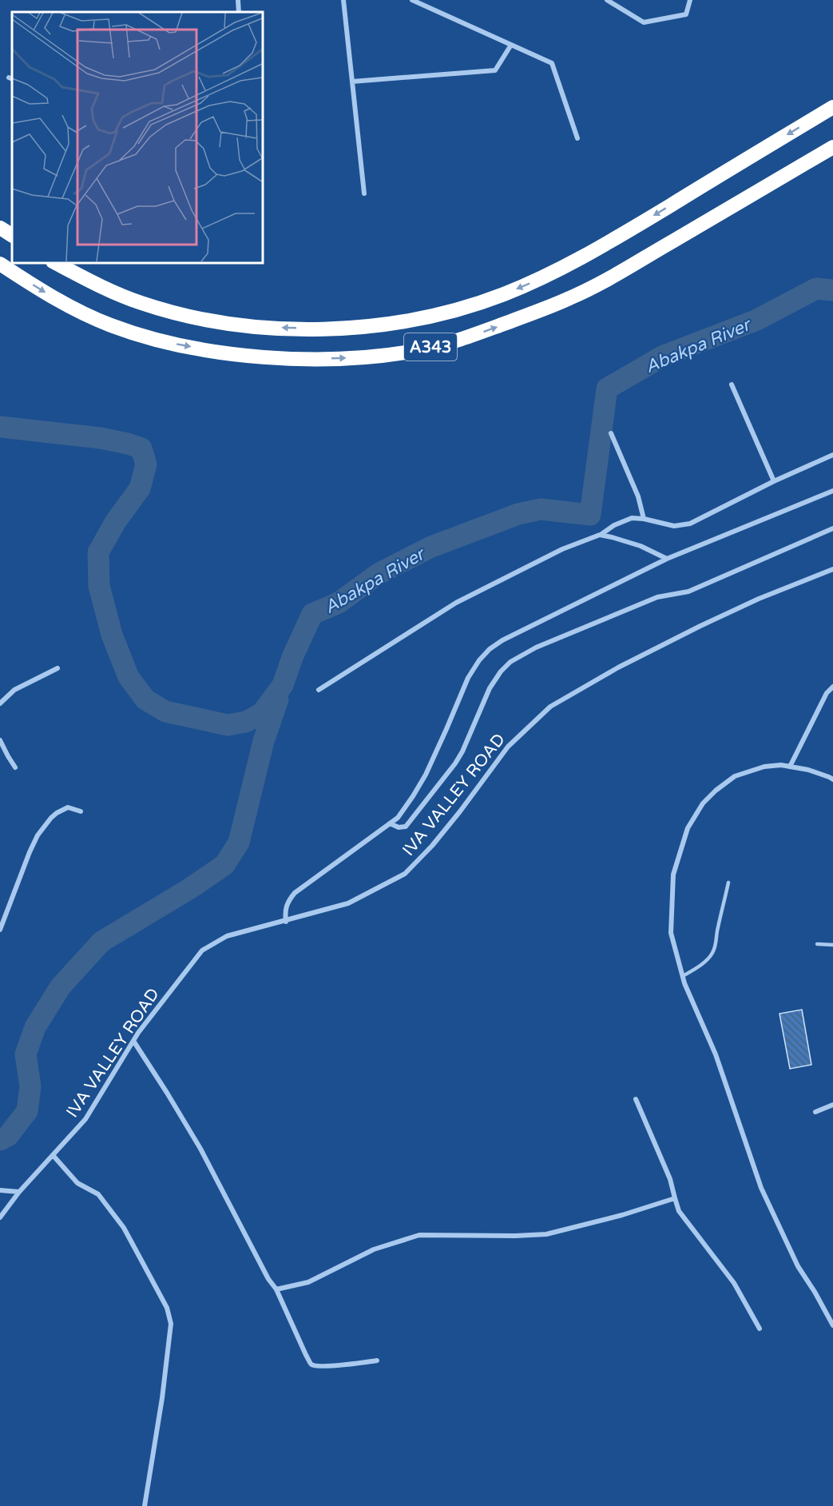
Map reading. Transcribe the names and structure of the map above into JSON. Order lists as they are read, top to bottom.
{
  "streets": {
    "highway": ["A343"],
    "street": ["IVA VALLEY ROAD"]
  },
  "water": ["Abakpa River"]
}
